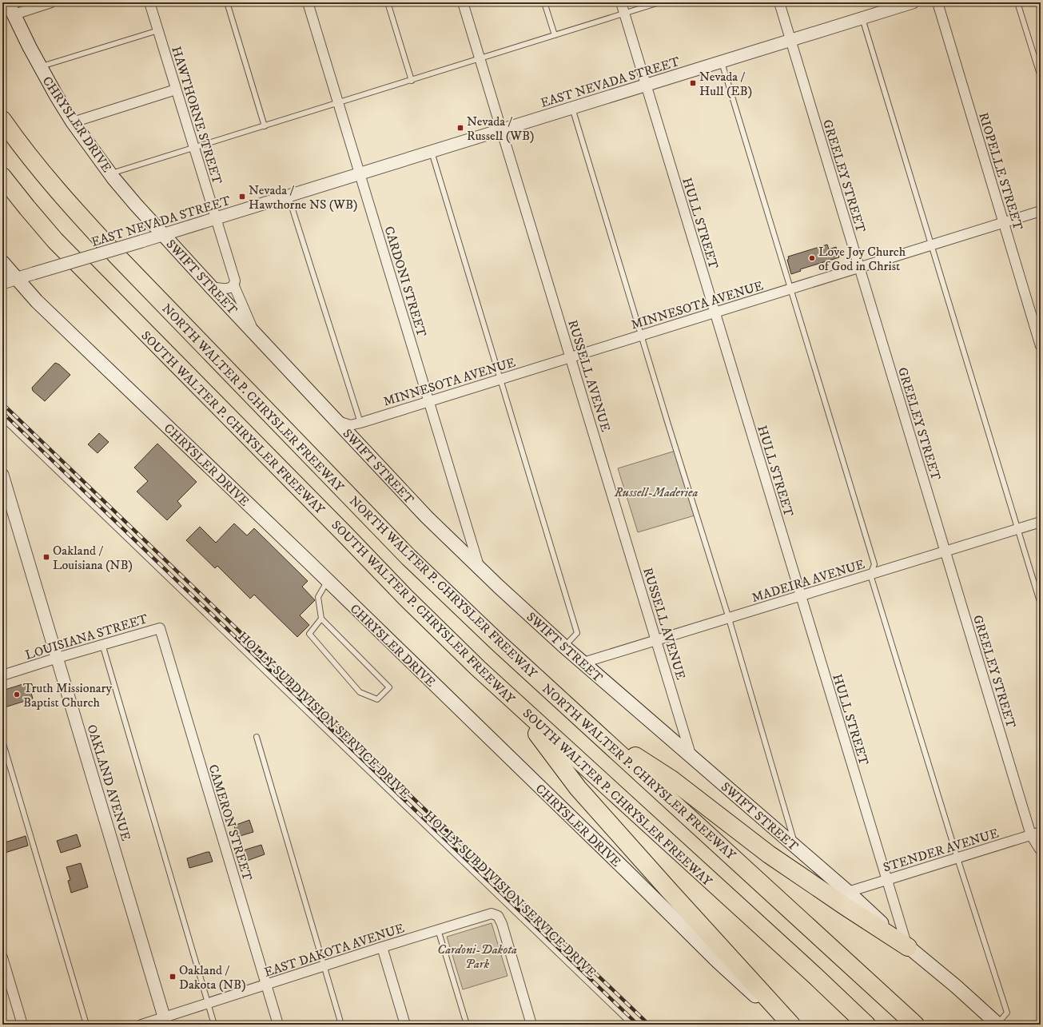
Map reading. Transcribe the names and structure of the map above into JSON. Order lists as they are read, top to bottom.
{
  "streets": {
    "highway": ["NORTH WALTER P. CHRYSLER FREEWAY", "SOUTH WALTER P. CHRYSLER FREEWAY"],
    "main road": ["CHRYSLER DRIVE", "SWIFT STREET"],
    "street": [
      "EAST NEVADA STREET",
      "HAWTHORNE STREET",
      "RIOPELLE STREET",
      "GREELEY STREET",
      "HULL STREET",
      "CARDONI STREET",
      "MINNESOTA AVENUE",
      "RUSSELL AVENUE",
      "MADEIRA AVENUE",
      "LOUISIANA STREET",
      "OAKLAND AVENUE",
      "CAMERON STREET",
      "STENDER AVENUE",
      "EAST DAKOTA AVENUE"
    ],
    "lane": ["HOLLY SUBDIVISION SERVICE DRIVE"]
  },
  "crossings": [
    ["EAST NEVADA STREET", "HAWTHORNE STREET"],
    ["EAST NEVADA STREET", "CHRYSLER DRIVE"],
    ["EAST NEVADA STREET", "GREELEY STREET"],
    ["EAST NEVADA STREET", "HULL STREET"],
    ["EAST NEVADA STREET", "SWIFT STREET"],
    ["EAST NEVADA STREET", "CARDONI STREET"],
    ["EAST NEVADA STREET", "RUSSELL AVENUE"],
    ["HAWTHORNE STREET", "SWIFT STREET"],
    ["CHRYSLER DRIVE", "SWIFT STREET"],
    ["RIOPELLE STREET", "MINNESOTA AVENUE"],
    ["GREELEY STREET", "MINNESOTA AVENUE"],
    ["GREELEY STREET", "MADEIRA AVENUE"],
    ["GREELEY STREET", "STENDER AVENUE"],
    ["HULL STREET", "SWIFT STREET"],
    ["HULL STREET", "MINNESOTA AVENUE"],
    ["HULL STREET", "MADEIRA AVENUE"],
    ["HULL STREET", "STENDER AVENUE"],
    ["SWIFT STREET", "CARDONI STREET"],
    ["SWIFT STREET", "MINNESOTA AVENUE"],
    ["SWIFT STREET", "RUSSELL AVENUE"],
    ["SWIFT STREET", "MADEIRA AVENUE"],
    ["SWIFT STREET", "STENDER AVENUE"],
    ["CARDONI STREET", "MINNESOTA AVENUE"],
    ["MINNESOTA AVENUE", "RUSSELL AVENUE"],
    ["RUSSELL AVENUE", "MADEIRA AVENUE"],
    ["LOUISIANA STREET", "OAKLAND AVENUE"],
    ["LOUISIANA STREET", "CAMERON STREET"],
    ["OAKLAND AVENUE", "EAST DAKOTA AVENUE"],
    ["CAMERON STREET", "EAST DAKOTA AVENUE"]
  ],
  "parks": ["Russell-Maderiea", "Cardoni-Dakota Park"],
  "places": {
    "transit": [
      "Nevada / Hull (EB)",
      "Nevada / Russell (WB)",
      "Nevada / Hawthorne NS (WB)",
      "Oakland / Louisiana (NB)",
      "Oakland / Dakota (NB)"
    ],
    "other": ["Love Joy Church of God in Christ", "Truth Missionary Baptist Church"]
  }
}
